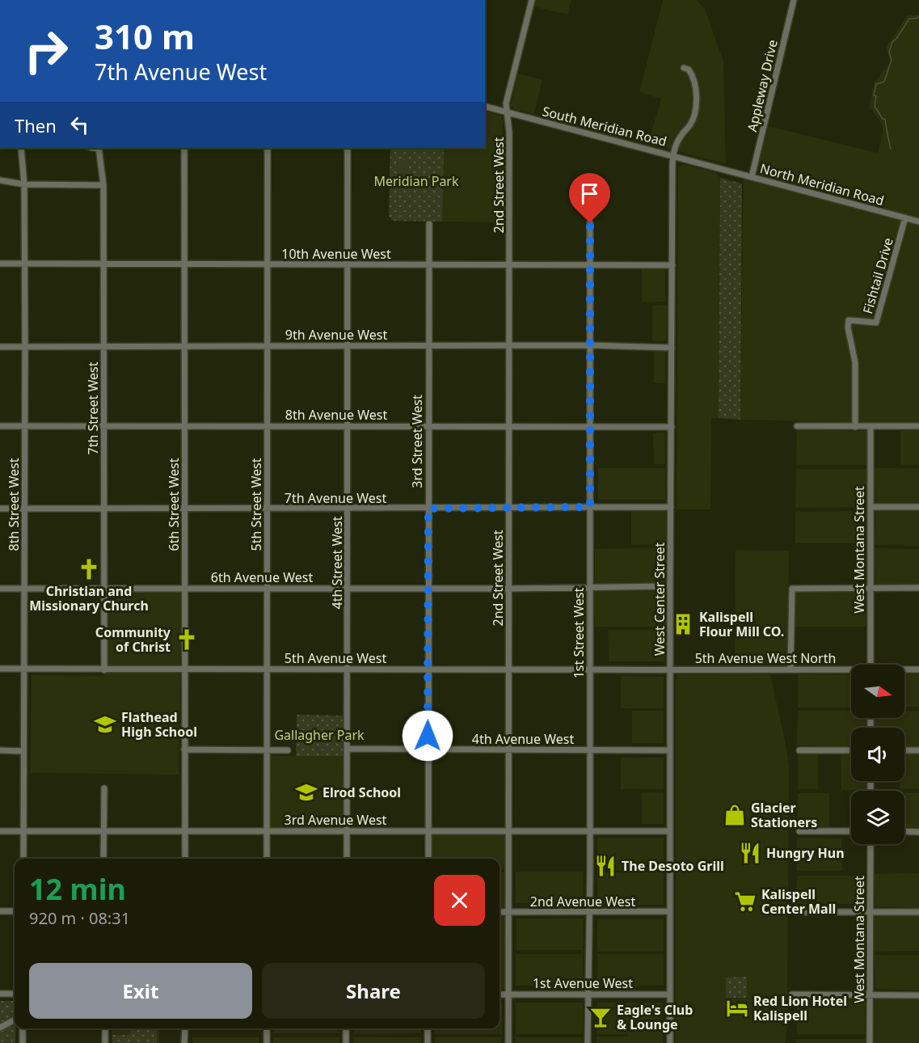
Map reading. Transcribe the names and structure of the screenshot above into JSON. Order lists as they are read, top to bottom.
{
  "streets": {
    "street": [
      "Appleway Drive",
      "South Meridian Road",
      "North Meridian Road",
      "2nd Street West",
      "10th Avenue West",
      "Fishtail Drive",
      "9th Avenue West",
      "7th Street West",
      "8th Avenue West",
      "3rd Street West",
      "7th Avenue West",
      "8th Street West",
      "6th Street West",
      "5th Street West",
      "West Montana Street",
      "4th Street West",
      "6th Avenue West",
      "West Center Street",
      "1st Street West",
      "5th Avenue West",
      "5th Avenue West North",
      "4th Avenue West",
      "3rd Avenue West",
      "2nd Avenue West",
      "1st Avenue West"
    ]
  },
  "crossings": [
    ["Appleway Drive", "North Meridian Road"],
    ["South Meridian Road", "North Meridian Road"],
    ["South Meridian Road", "2nd Street West"],
    ["South Meridian Road", "West Center Street"],
    ["North Meridian Road", "Fishtail Drive"],
    ["2nd Street West", "10th Avenue West"],
    ["2nd Street West", "9th Avenue West"],
    ["2nd Street West", "8th Avenue West"],
    ["2nd Street West", "7th Avenue West"],
    ["2nd Street West", "6th Avenue West"],
    ["2nd Street West", "5th Avenue West"],
    ["2nd Street West", "4th Avenue West"],
    ["2nd Street West", "3rd Avenue West"],
    ["2nd Street West", "2nd Avenue West"],
    ["2nd Street West", "1st Avenue West"],
    ["10th Avenue West", "7th Street West"],
    ["10th Avenue West", "3rd Street West"],
    ["10th Avenue West", "8th Street West"],
    ["10th Avenue West", "6th Street West"],
    ["10th Avenue West", "5th Street West"],
    ["10th Avenue West", "4th Street West"],
    ["10th Avenue West", "West Center Street"],
    ["10th Avenue West", "1st Street West"],
    ["9th Avenue West", "7th Street West"],
    ["9th Avenue West", "3rd Street West"],
    ["9th Avenue West", "8th Street West"],
    ["9th Avenue West", "6th Street West"],
    ["9th Avenue West", "5th Street West"],
    ["9th Avenue West", "4th Street West"],
    ["9th Avenue West", "West Center Street"],
    ["9th Avenue West", "1st Street West"],
    ["7th Street West", "8th Avenue West"],
    ["7th Street West", "7th Avenue West"],
    ["7th Street West", "6th Avenue West"],
    ["7th Street West", "5th Avenue West"],
    ["8th Avenue West", "3rd Street West"],
    ["8th Avenue West", "8th Street West"],
    ["8th Avenue West", "6th Street West"],
    ["8th Avenue West", "5th Street West"],
    ["8th Avenue West", "4th Street West"],
    ["8th Avenue West", "West Center Street"],
    ["8th Avenue West", "1st Street West"],
    ["3rd Street West", "7th Avenue West"],
    ["3rd Street West", "6th Avenue West"],
    ["3rd Street West", "5th Avenue West"],
    ["3rd Street West", "4th Avenue West"],
    ["3rd Street West", "3rd Avenue West"],
    ["7th Avenue West", "8th Street West"],
    ["7th Avenue West", "6th Street West"],
    ["7th Avenue West", "5th Street West"],
    ["7th Avenue West", "4th Street West"],
    ["7th Avenue West", "West Center Street"],
    ["7th Avenue West", "1st Street West"],
    ["8th Street West", "6th Avenue West"],
    ["8th Street West", "5th Avenue West"],
    ["8th Street West", "3rd Avenue West"],
    ["6th Street West", "6th Avenue West"],
    ["6th Street West", "5th Avenue West"],
    ["6th Street West", "3rd Avenue West"],
    ["5th Street West", "6th Avenue West"],
    ["5th Street West", "5th Avenue West"],
    ["5th Street West", "3rd Avenue West"],
    ["4th Street West", "6th Avenue West"],
    ["4th Street West", "5th Avenue West"],
    ["4th Street West", "4th Avenue West"],
    ["4th Street West", "3rd Avenue West"],
    ["6th Avenue West", "West Center Street"],
    ["6th Avenue West", "1st Street West"],
    ["West Center Street", "5th Avenue West"],
    ["West Center Street", "5th Avenue West North"],
    ["West Center Street", "4th Avenue West"],
    ["West Center Street", "3rd Avenue West"],
    ["West Center Street", "2nd Avenue West"],
    ["West Center Street", "1st Avenue West"],
    ["1st Street West", "5th Avenue West"],
    ["1st Street West", "4th Avenue West"],
    ["1st Street West", "3rd Avenue West"],
    ["1st Street West", "2nd Avenue West"],
    ["1st Street West", "1st Avenue West"],
    ["5th Avenue West", "5th Avenue West North"]
  ],
  "parks": ["Meridian Park", "Gallagher Park"],
  "places": {
    "church": ["Christian and Missionary Church", "Community of Christ"],
    "building": ["Kalispell Flour Mill CO."],
    "school or university": ["Flathead High School", "Elrod School"],
    "shop": ["Glacier Stationers"],
    "restaurant": ["Hungry Hun", "The Desoto Grill"],
    "supermarket": ["Kalispell Center Mall"],
    "hotel": ["Red Lion Hotel Kalispell"],
    "bar": ["Eagle's Club & Lounge"]
  },
  "north": "right",
  "page": {
    "turn": ["310 m", "7th Avenue West"],
    "then": "Then",
    "heading": ["12 min", "920 m · 08:31"],
    "buttons": ["Exit", "Share"]
  }
}
